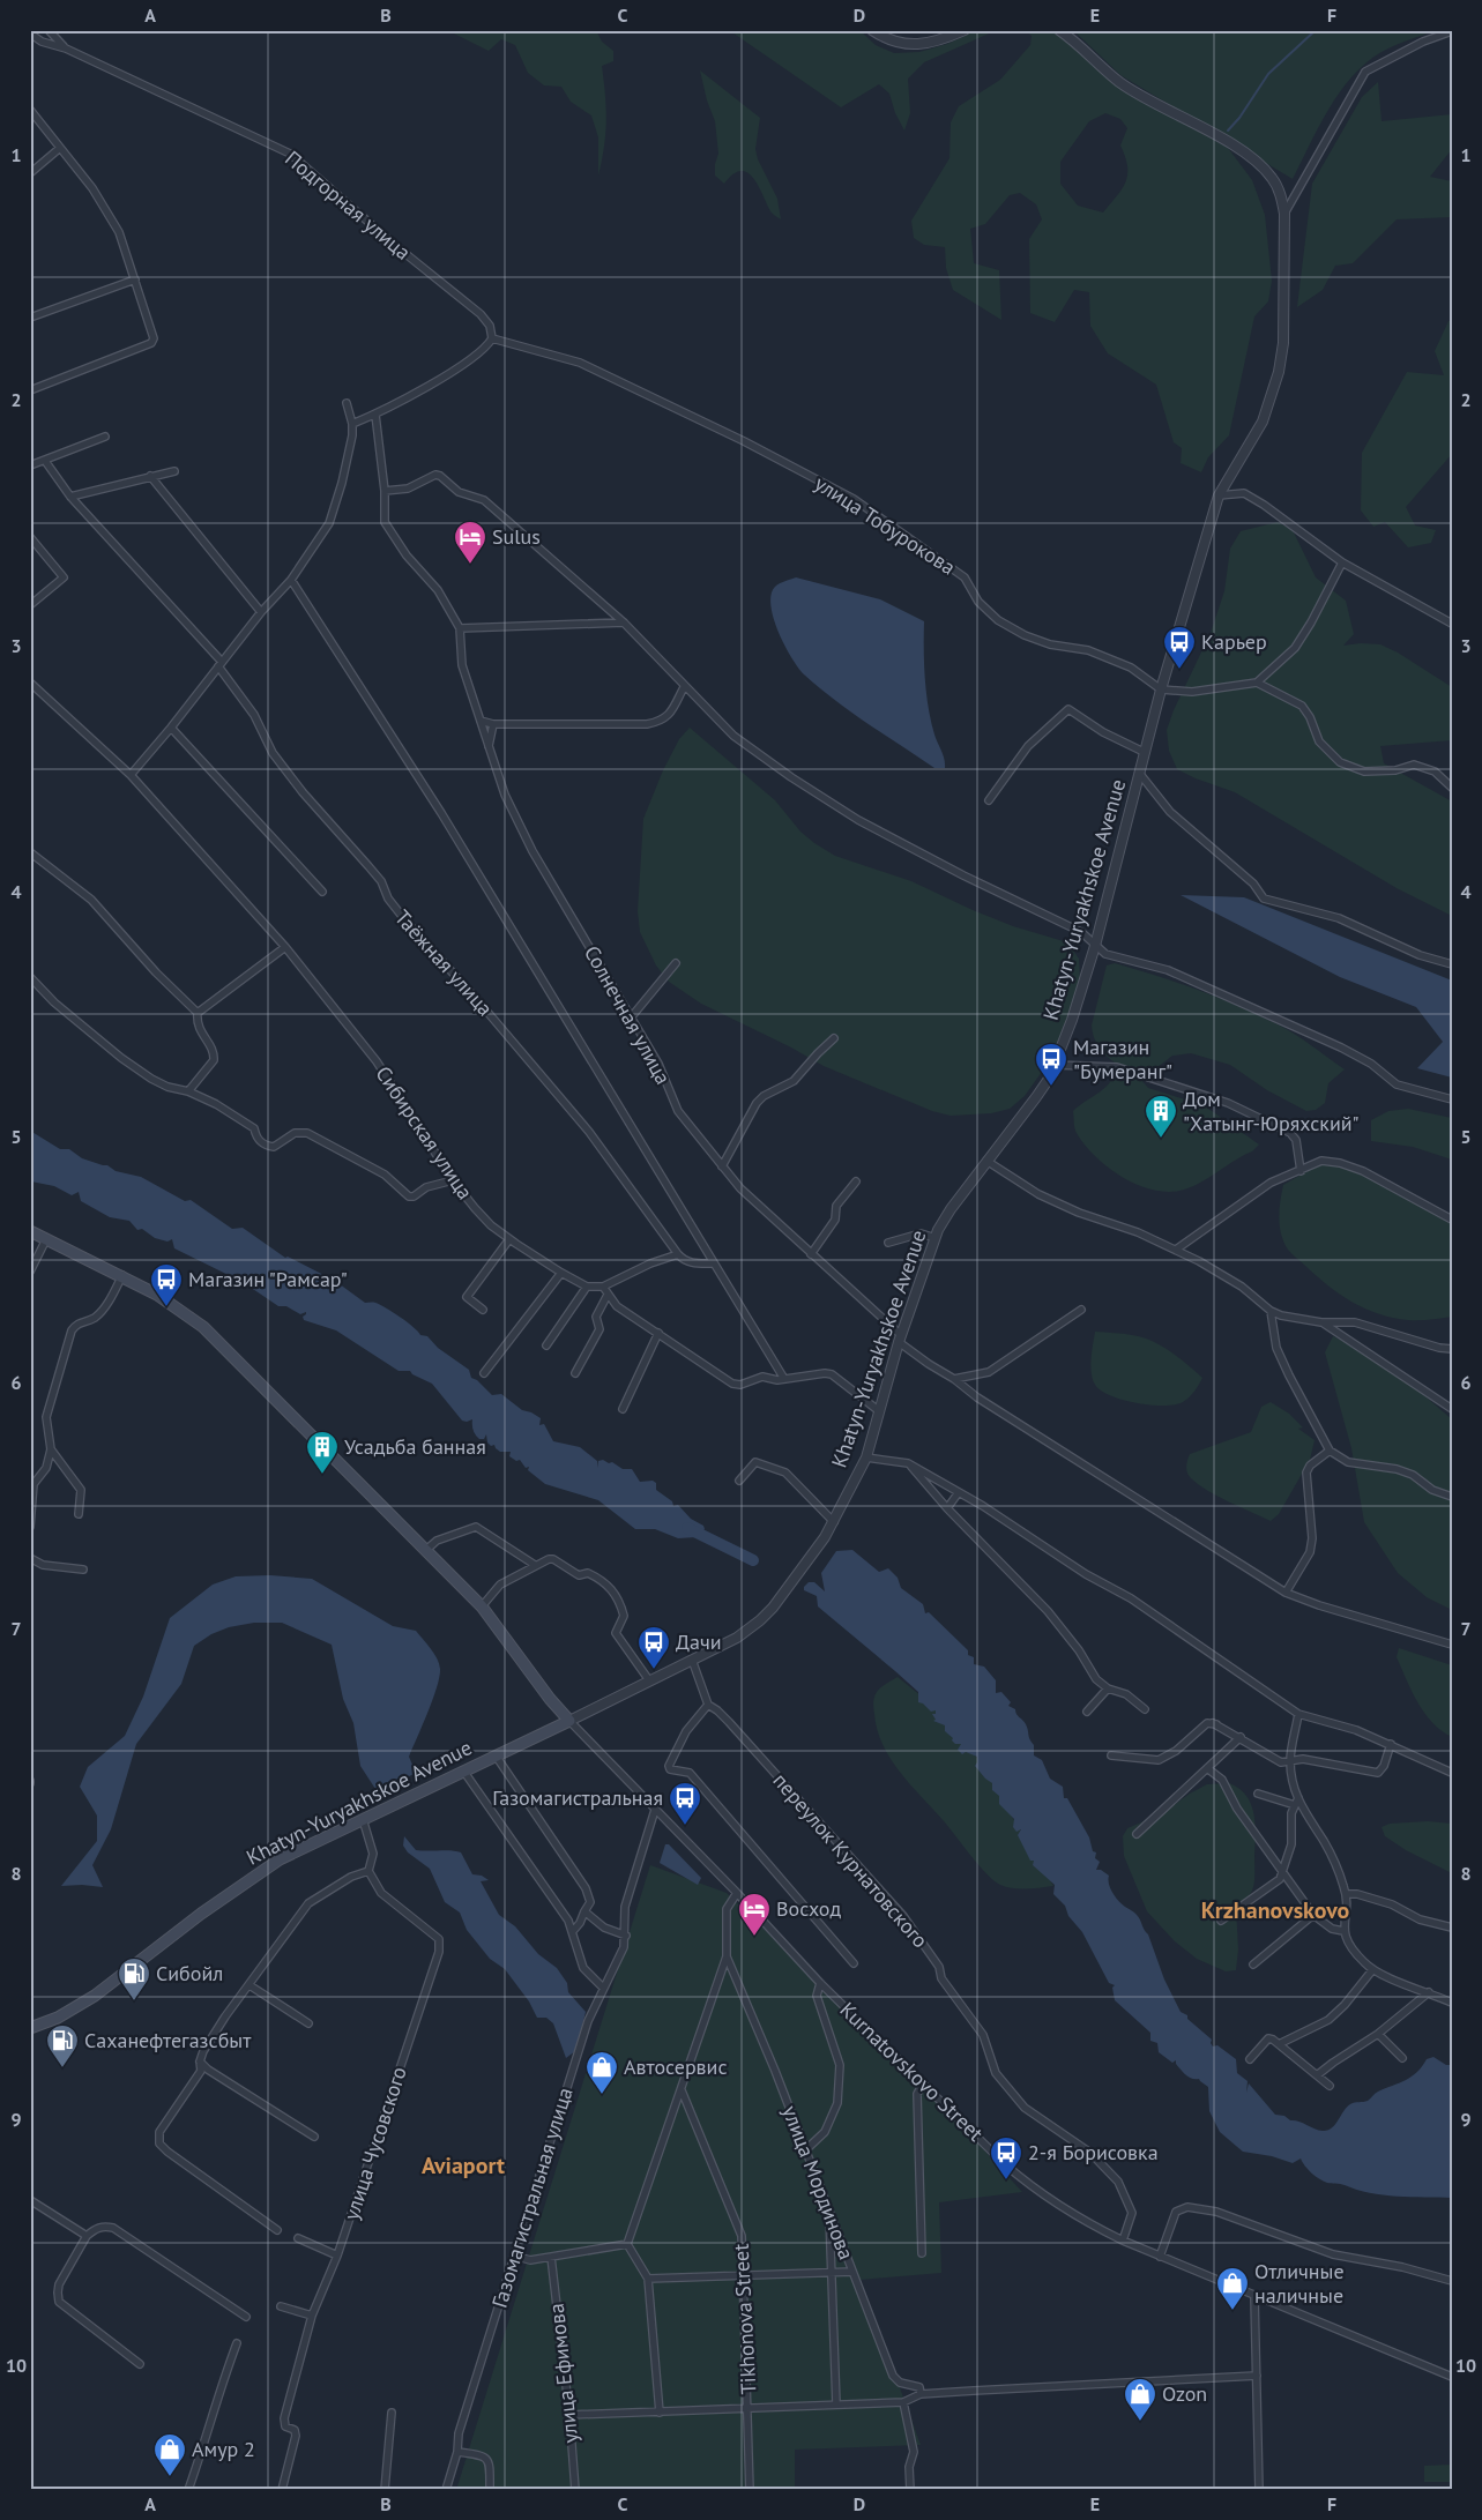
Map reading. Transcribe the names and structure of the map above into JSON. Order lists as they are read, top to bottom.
{
  "streets": {
    "main road": ["Khatyn-Yuryakhskoe Avenue"],
    "street": [
      "Подгорная улица",
      "улица Тобурокова",
      "Таёжная улица",
      "Солнечная улица",
      "Сибирская улица",
      "переулок Курнатовского",
      "Kurnatovskovo Street",
      "улица Чусовского",
      "улица Мординова",
      "Газомагистральная улица",
      "Tikhonova Street",
      "улица Ефимова"
    ]
  },
  "crossings": [
    ["Подгорная улица", "улица Тобурокова"],
    ["улица Тобурокова", "Khatyn-Yuryakhskoe Avenue"],
    ["Khatyn-Yuryakhskoe Avenue", "Солнечная улица"],
    ["Khatyn-Yuryakhskoe Avenue", "Kurnatovskovo Street"],
    ["переулок Курнатовского", "Kurnatovskovo Street"],
    ["Kurnatovskovo Street", "Газомагистральная улица"]
  ],
  "districts": ["Krzhanovskovo", "Aviaport"],
  "places": {
    "hotel": ["Sulus", "Восход"],
    "bus stop": [
      "Карьер",
      "Магазин \"Бумеранг\"",
      "Магазин \"Рамсар\"",
      "Дачи",
      "Газомагистральная",
      "2-я Борисовка"
    ],
    "building": ["Дом \"Хатынг-Юряхский\"", "Усадьба банная"],
    "fuel station": ["Сибойл", "Саханефтегазсбыт"],
    "shop": [
      "Автосервис",
      "Отличные наличные",
      "Ozon",
      "Амур 2"
    ]
  },
  "grid": {
    "columns": [
      "A",
      "B",
      "C",
      "D",
      "E",
      "F"
    ],
    "rows": [
      "1",
      "2",
      "3",
      "4",
      "5",
      "6",
      "7",
      "8",
      "9",
      "10"
    ]
  }
}
